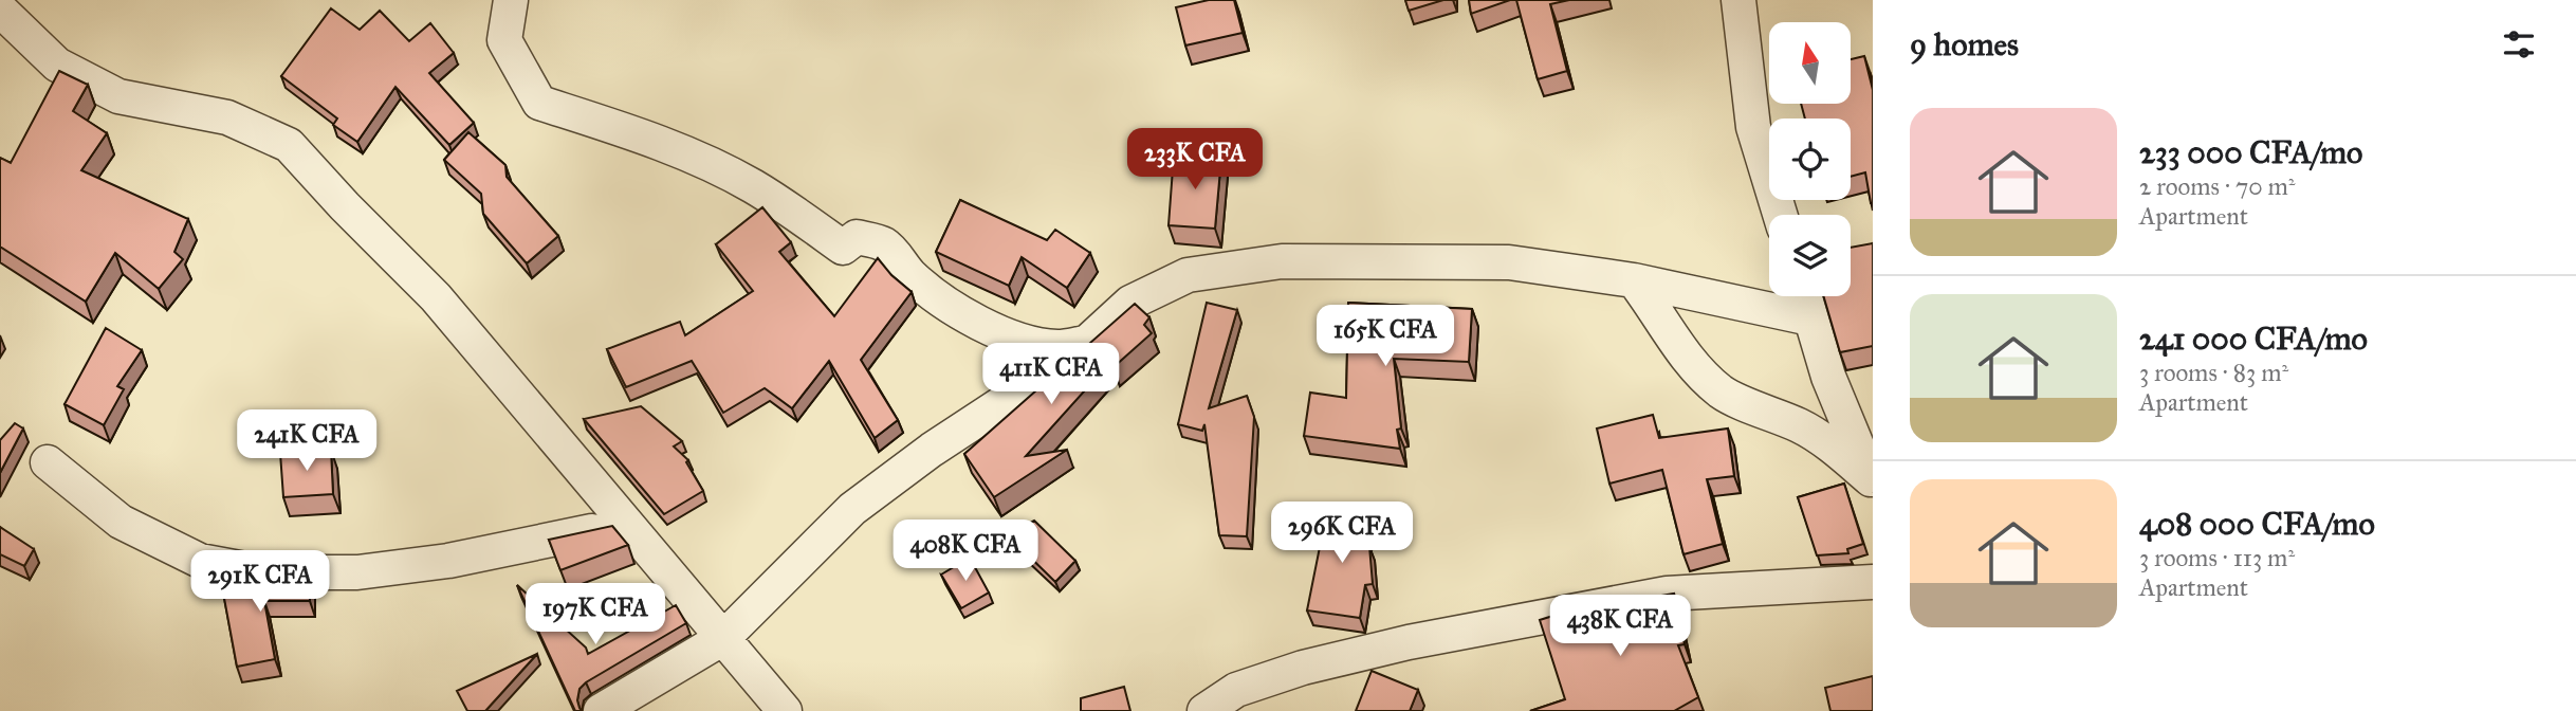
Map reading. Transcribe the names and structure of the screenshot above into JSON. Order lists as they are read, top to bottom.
{
  "north": "top",
  "page": {
    "heading": "9 homes",
    "list": [
      {
        "name": "233 000 CFA/mo",
        "note": "2 rooms · 70 m² · Apartment"
      },
      {
        "name": "241 000 CFA/mo",
        "note": "3 rooms · 83 m² · Apartment"
      },
      {
        "name": "408 000 CFA/mo",
        "note": "3 rooms · 113 m² · Apartment"
      }
    ],
    "price": [
      "233K CFA",
      "165K CFA",
      "411K CFA",
      "241K CFA",
      "296K CFA",
      "408K CFA",
      "291K CFA",
      "197K CFA",
      "438K CFA"
    ]
  }
}
